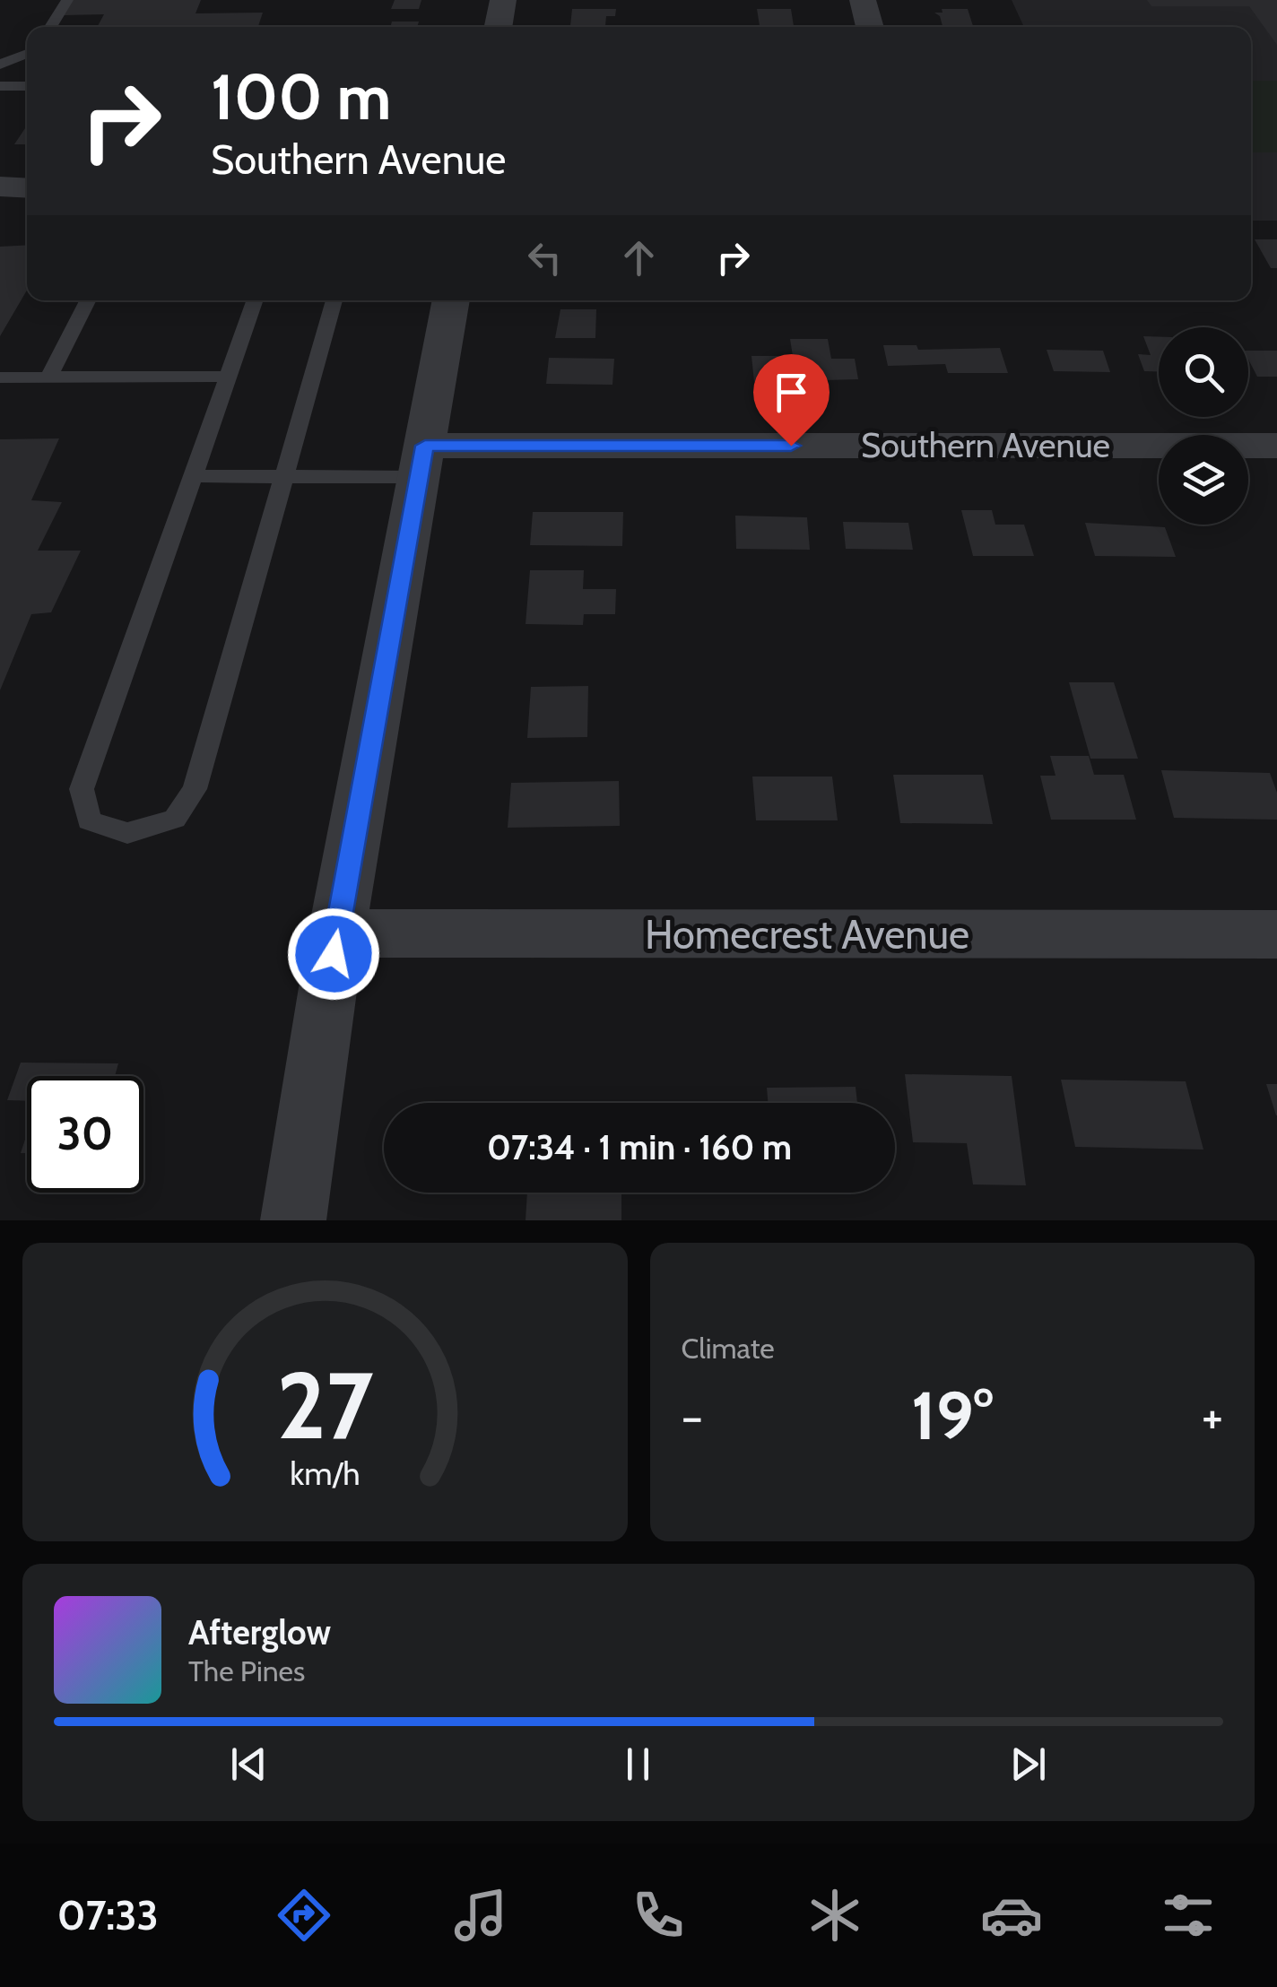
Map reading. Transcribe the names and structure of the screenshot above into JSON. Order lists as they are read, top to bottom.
{
  "streets": {
    "street": ["Southern Avenue", "Homecrest Avenue"]
  },
  "page": {
    "turn": ["100 m", "Southern Avenue"],
    "limit": "30",
    "trip": "07:34 · 1 min · 160 m",
    "tile": "Climate",
    "heat": ["−", "19°", "+"],
    "song": ["Afterglow", "The Pines"],
    "tabs": "07:33",
    "gauge": ["27", "km/h"]
  }
}
